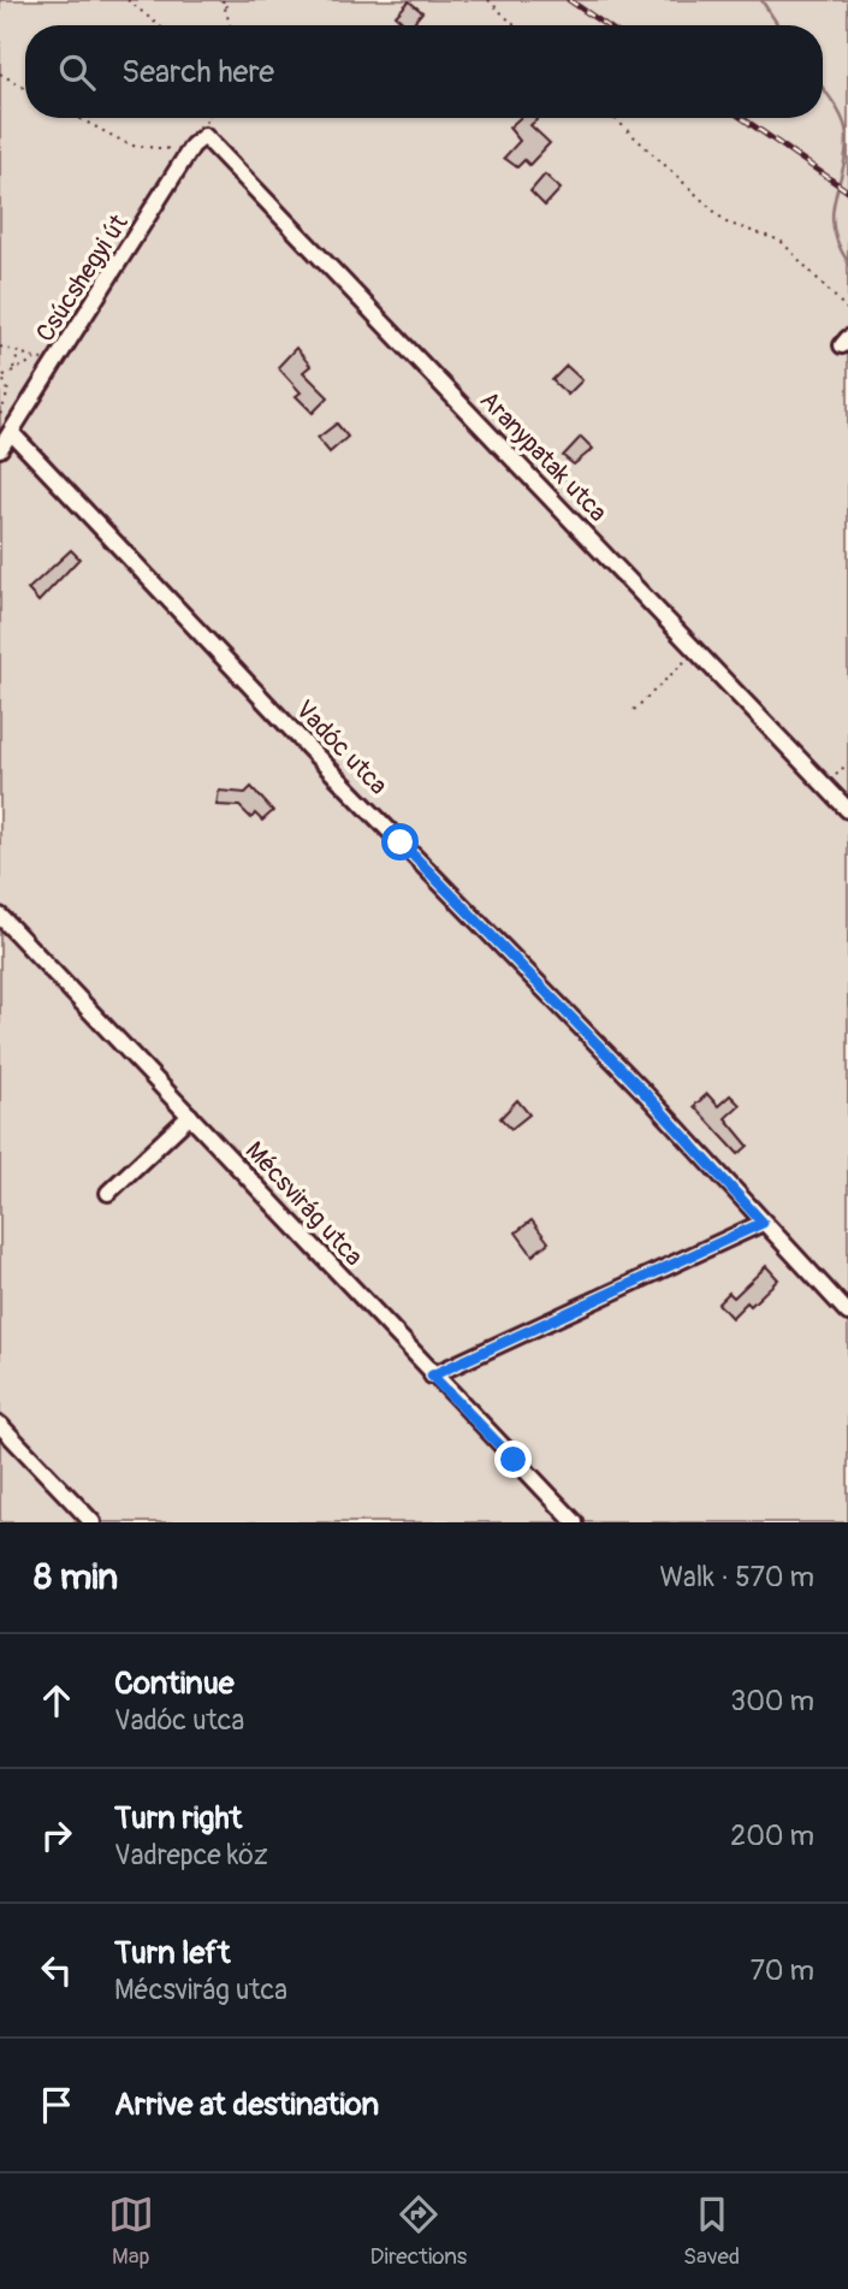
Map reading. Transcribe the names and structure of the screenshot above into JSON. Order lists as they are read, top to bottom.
{
  "streets": {
    "street": [
      "Csúcshegyi út",
      "Aranypatak utca",
      "Vadóc utca",
      "Mécsvirág utca"
    ]
  },
  "crossings": [
    ["Csúcshegyi út", "Aranypatak utca"],
    ["Csúcshegyi út", "Vadóc utca"]
  ],
  "page": {
    "search": "Search here",
    "heading": ["8 min", "Walk · 570 m"],
    "list": [
      ["Continue", "Vadóc utca", "300 m"],
      ["Turn right", "Vadrepce köz", "200 m"],
      ["Turn left", "Mécsvirág utca", "70 m"],
      "Arrive at destination"
    ],
    "nav": ["Map", "Directions", "Saved"]
  }
}
